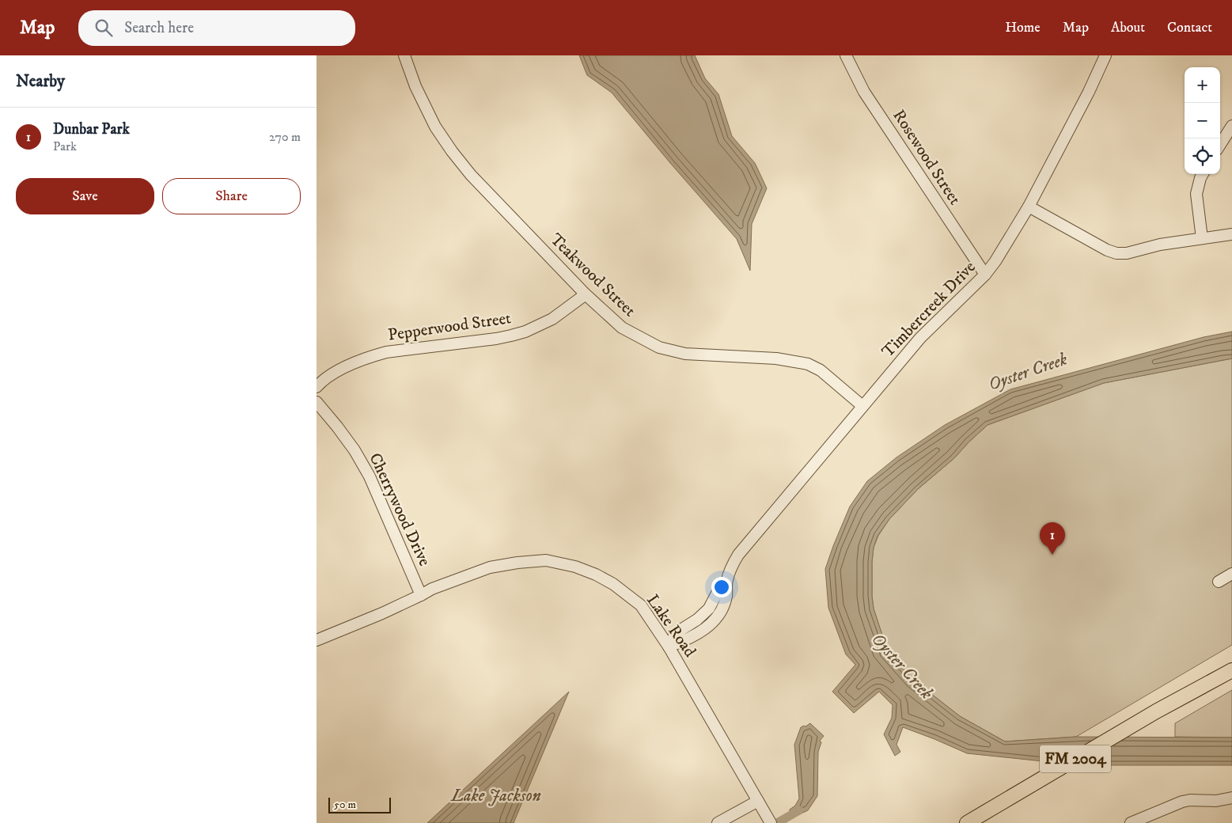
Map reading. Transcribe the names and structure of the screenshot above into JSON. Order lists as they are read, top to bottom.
{
  "streets": {
    "main road": ["FM 2004"],
    "street": [
      "Rosewood Street",
      "Teakwood Street",
      "Timbercreek Drive",
      "Pepperwood Street",
      "Cherrywood Drive",
      "Lake Road"
    ]
  },
  "crossings": [
    ["Rosewood Street", "Timbercreek Drive"],
    ["Teakwood Street", "Timbercreek Drive"],
    ["Teakwood Street", "Pepperwood Street"],
    ["Timbercreek Drive", "Lake Road"],
    ["Cherrywood Drive", "Lake Road"]
  ],
  "water": ["Oyster Creek", "Lake Jackson"],
  "scale_bar": "50 m",
  "page": {
    "header": "Map",
    "search": "Search here",
    "nav": [
      "Home",
      "Map",
      "About",
      "Contact"
    ],
    "heading": "Nearby",
    "map_buttons": ["+", "−"],
    "list": [
      {
        "mark": "1",
        "name": "Dunbar Park",
        "note": "Park",
        "value": "270 m"
      }
    ],
    "buttons": ["Save", "Share"],
    "pins": "1",
    "scale": "50 m"
  }
}
